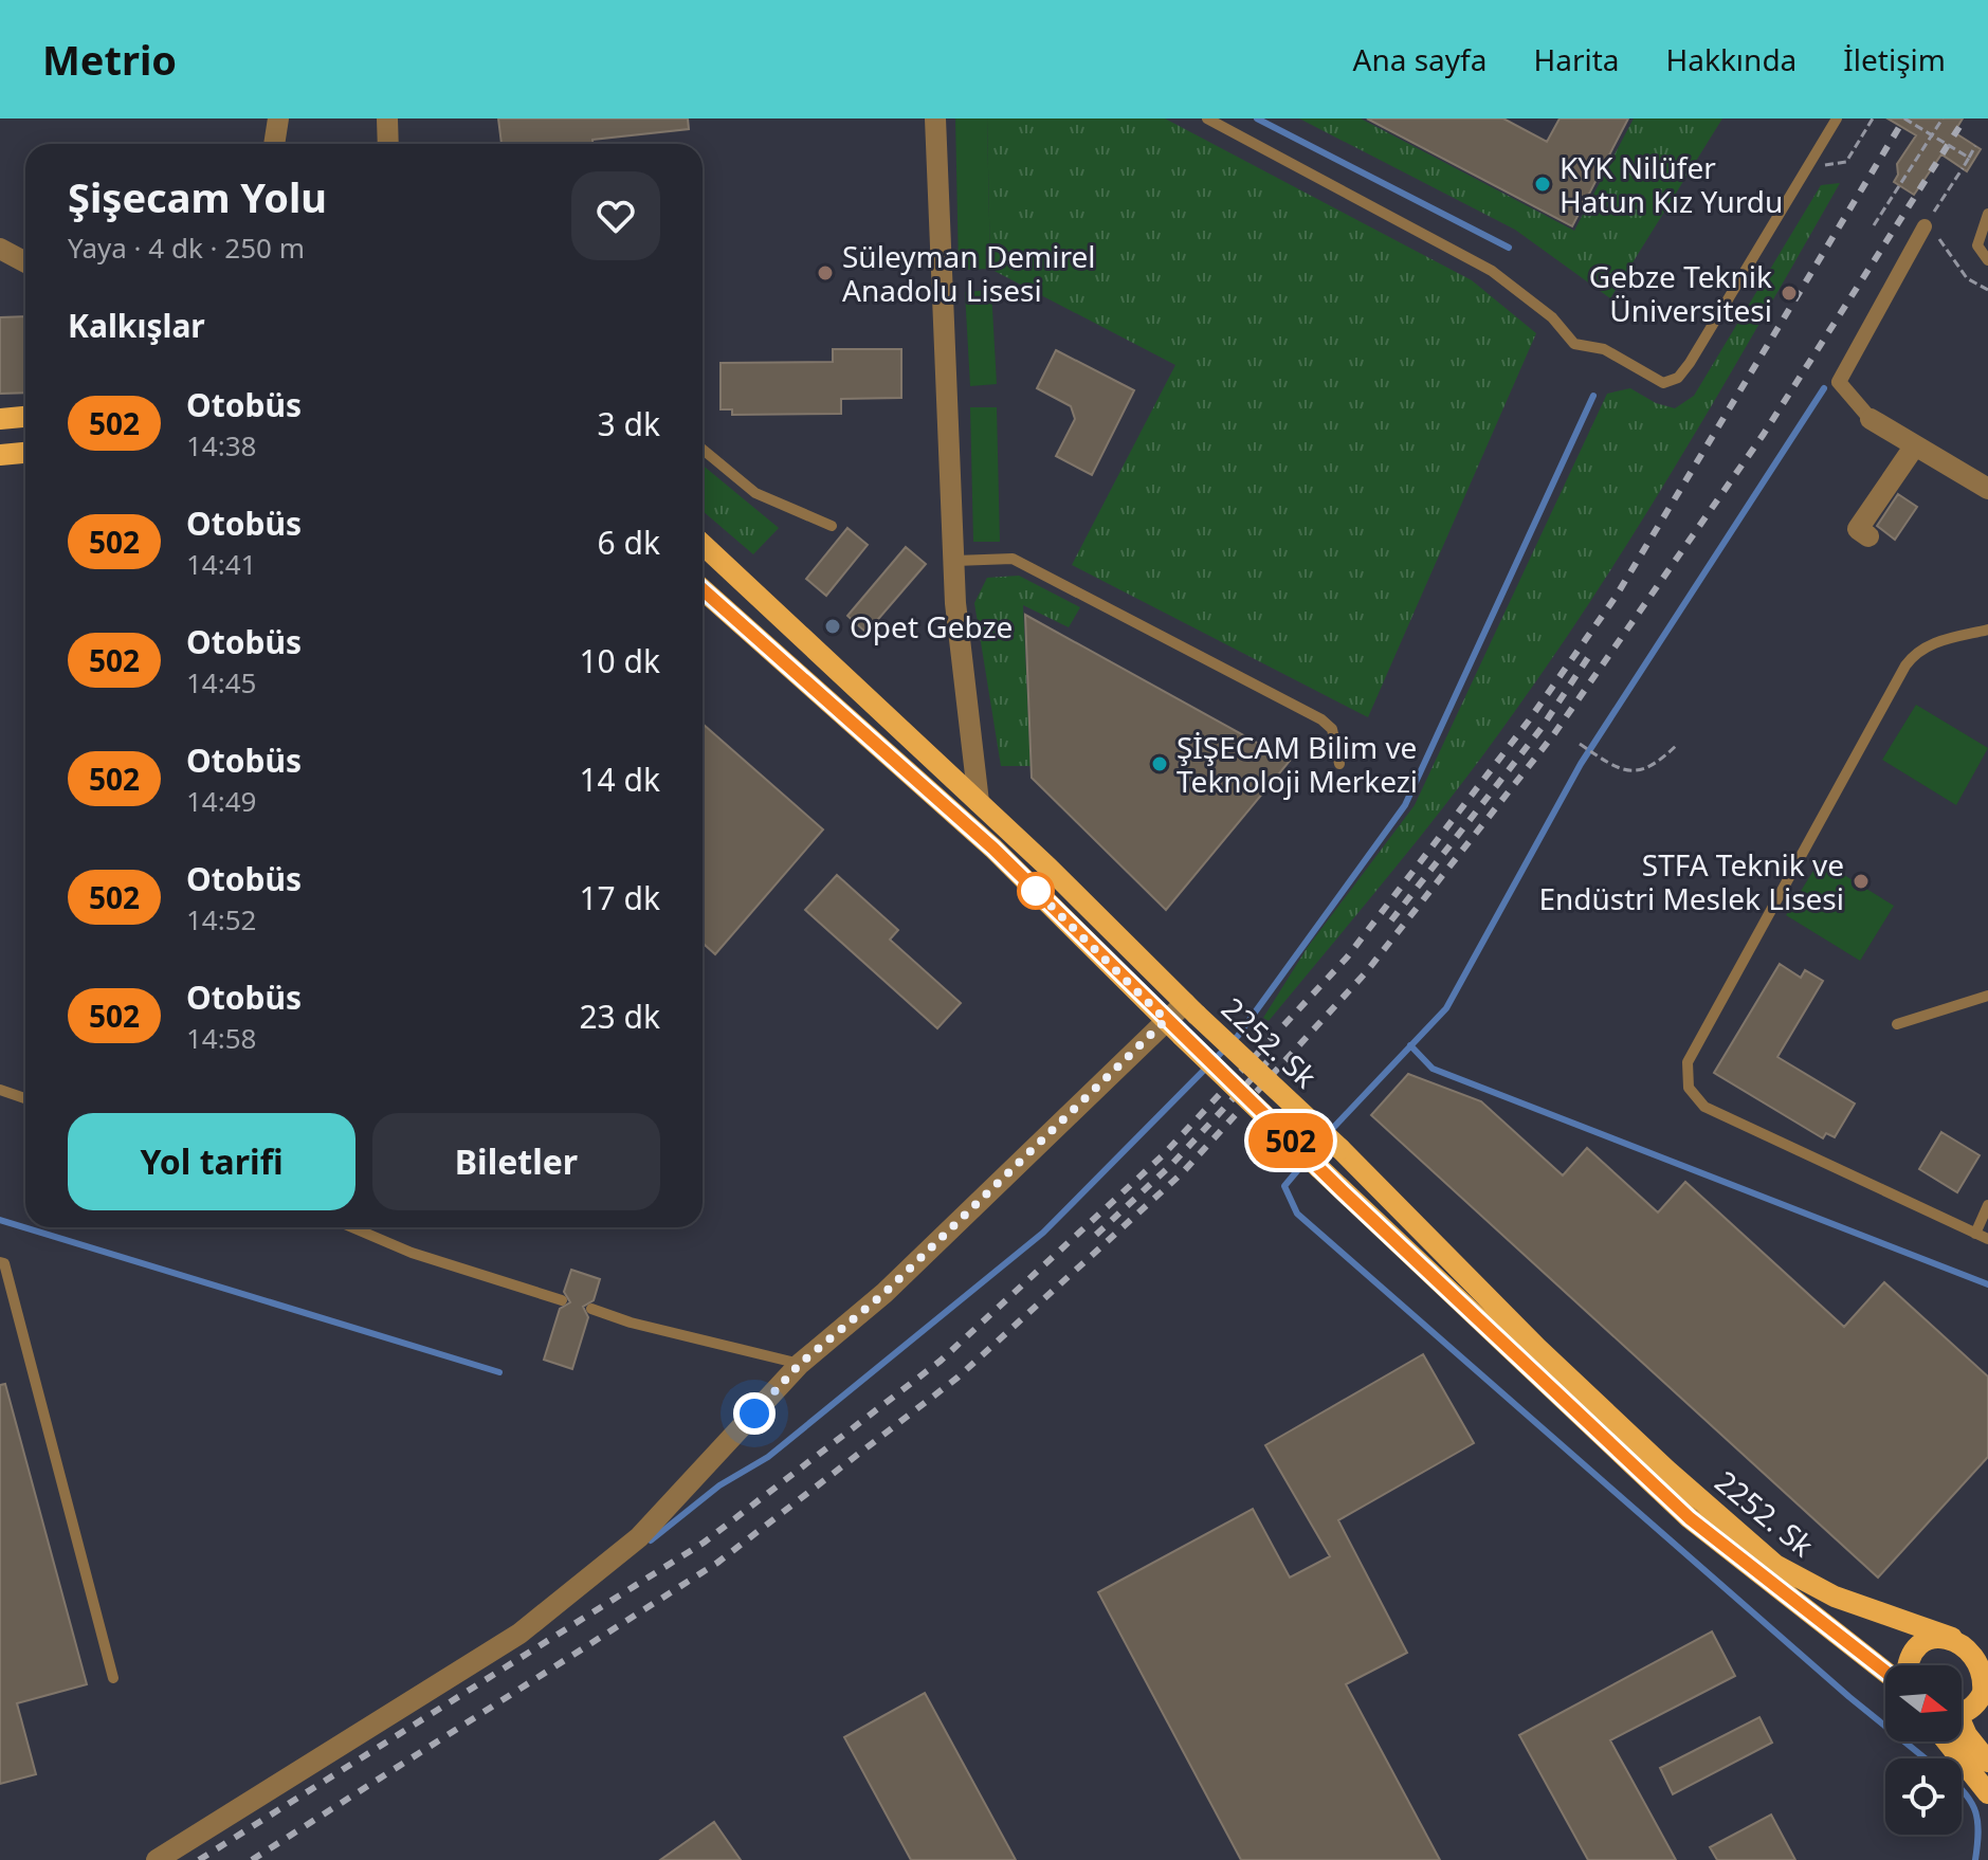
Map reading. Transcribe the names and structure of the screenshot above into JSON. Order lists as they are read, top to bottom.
{
  "streets": {
    "main road": ["2252. Sk"]
  },
  "places": [
    "KYK Nilüfer Hatun Kız Yurdu",
    "Süleyman Demirel Anadolu Lisesi",
    "Gebze Teknik Üniversitesi",
    "Opet Gebze",
    "ŞİŞECAM Bilim ve Teknoloji Merkezi",
    "STFA Teknik ve Endüstri Meslek Lisesi"
  ],
  "lines": ["bus line 502"],
  "north": "right",
  "page": {
    "header": "Metrio",
    "nav": [
      "Ana sayfa",
      "Harita",
      "Hakkında",
      "İletişim"
    ],
    "on_map": "502",
    "heading": [
      ["Şişecam Yolu", "Yaya · 4 dk · 250 m"],
      "Kalkışlar"
    ],
    "list": [
      {
        "mark": "502",
        "name": "Otobüs",
        "note": "14:38",
        "value": "3 dk"
      },
      {
        "mark": "502",
        "name": "Otobüs",
        "note": "14:41",
        "value": "6 dk"
      },
      {
        "mark": "502",
        "name": "Otobüs",
        "note": "14:45",
        "value": "10 dk"
      },
      {
        "mark": "502",
        "name": "Otobüs",
        "note": "14:49",
        "value": "14 dk"
      },
      {
        "mark": "502",
        "name": "Otobüs",
        "note": "14:52",
        "value": "17 dk"
      },
      {
        "mark": "502",
        "name": "Otobüs",
        "note": "14:58",
        "value": "23 dk"
      }
    ],
    "buttons": ["Yol tarifi", "Biletler"]
  }
}
